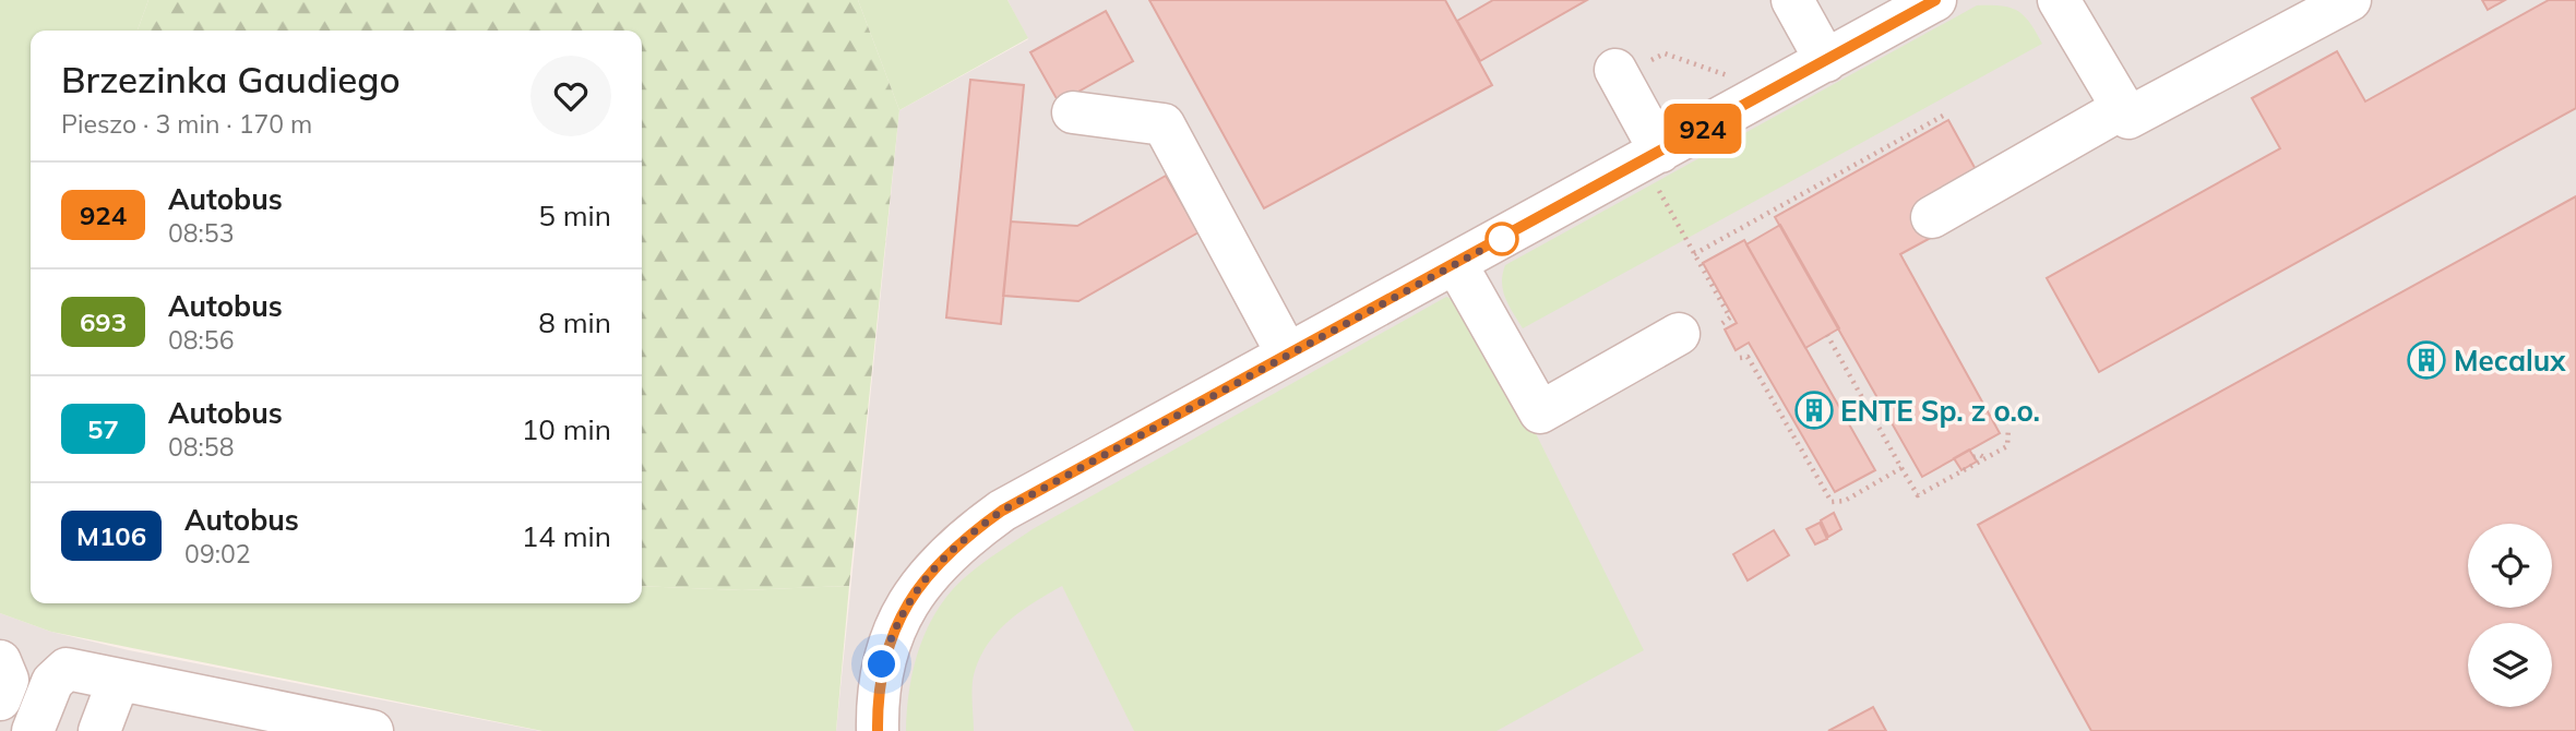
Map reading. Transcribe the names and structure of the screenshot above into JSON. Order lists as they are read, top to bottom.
{
  "places": {
    "building": ["Mecalux", "ENTE Sp. z o.o."]
  },
  "lines": ["bus line 924"],
  "page": {
    "on_map": "924",
    "heading": ["Brzezinka Gaudiego", "Pieszo · 3 min · 170 m"],
    "list": [
      {
        "mark": "924",
        "name": "Autobus",
        "note": "08:53",
        "value": "5 min"
      },
      {
        "mark": "693",
        "name": "Autobus",
        "note": "08:56",
        "value": "8 min"
      },
      {
        "mark": "57",
        "name": "Autobus",
        "note": "08:58",
        "value": "10 min"
      },
      {
        "mark": "M106",
        "name": "Autobus",
        "note": "09:02",
        "value": "14 min"
      }
    ]
  }
}
